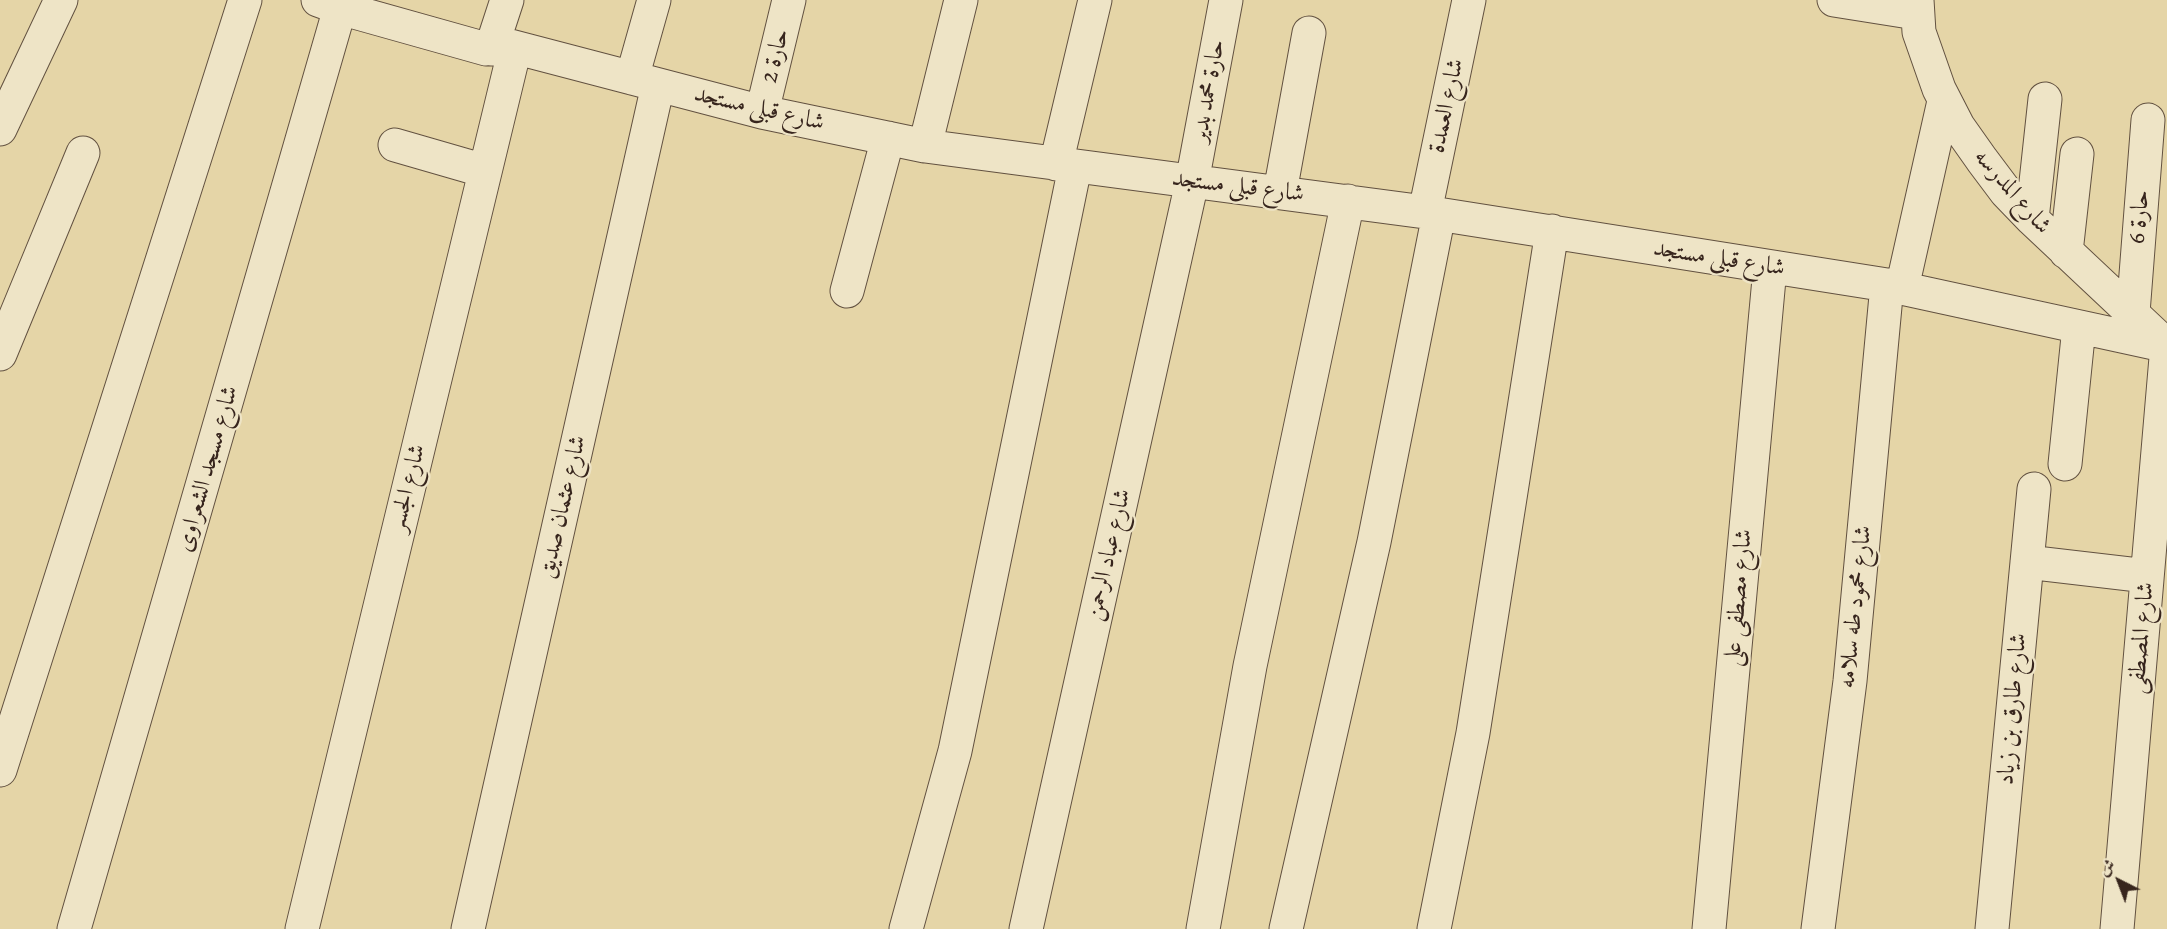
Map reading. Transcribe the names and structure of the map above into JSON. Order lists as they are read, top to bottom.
{
  "streets": {
    "street": [
      "حارة 2",
      "حارة محمد بدير",
      "شارع العمدة",
      "شارع قبلى مستجد",
      "شارع المدرسه",
      "حارة 6",
      "شارع مسجد الشعراوى",
      "شارع الجسر",
      "شارع عثمان صديق",
      "شارع عباد الرحمن",
      "شارع مصطفى على",
      "شارع محمود طه سلامه",
      "شارع المصطفى",
      "شارع طارق بن زياد"
    ]
  },
  "crossings": [
    ["حارة 2", "شارع قبلى مستجد"],
    ["حارة محمد بدير", "شارع قبلى مستجد"],
    ["حارة محمد بدير", "شارع عباد الرحمن"],
    ["شارع العمدة", "شارع قبلى مستجد"],
    ["شارع قبلى مستجد", "شارع المدرسه"],
    ["شارع قبلى مستجد", "شارع مسجد الشعراوى"],
    ["شارع قبلى مستجد", "شارع الجسر"],
    ["شارع قبلى مستجد", "شارع عثمان صديق"],
    ["شارع قبلى مستجد", "شارع عباد الرحمن"],
    ["شارع قبلى مستجد", "شارع مصطفى على"],
    ["شارع قبلى مستجد", "شارع محمود طه سلامه"],
    ["شارع قبلى مستجد", "شارع المصطفى"],
    ["شارع المدرسه", "حارة 6"],
    ["شارع المدرسه", "شارع محمود طه سلامه"],
    ["شارع المدرسه", "شارع المصطفى"]
  ],
  "north": "top left"
}
